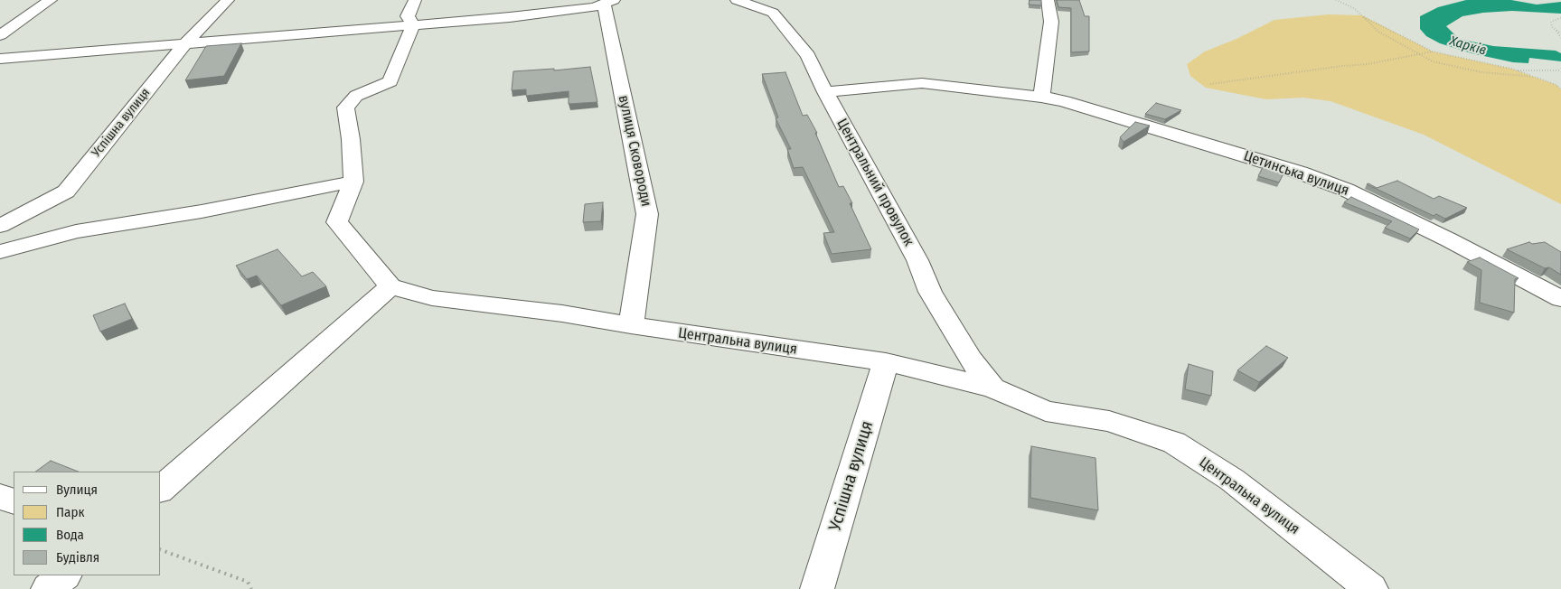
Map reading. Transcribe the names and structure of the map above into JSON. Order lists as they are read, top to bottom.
{
  "streets": {
    "street": [
      "Успішна вулиця",
      "вулиця Сковороди",
      "Цетинська вулиця",
      "Центральний провулок",
      "Центральна вулиця"
    ]
  },
  "crossings": [
    ["Успішна вулиця", "Центральна вулиця"],
    ["вулиця Сковороди", "Центральна вулиця"],
    ["Цетинська вулиця", "Центральний провулок"],
    ["Центральний провулок", "Центральна вулиця"]
  ],
  "water": ["Харків"],
  "legend": [
    "Вулиця",
    "Парк",
    "Вода",
    "Будівля"
  ]
}
